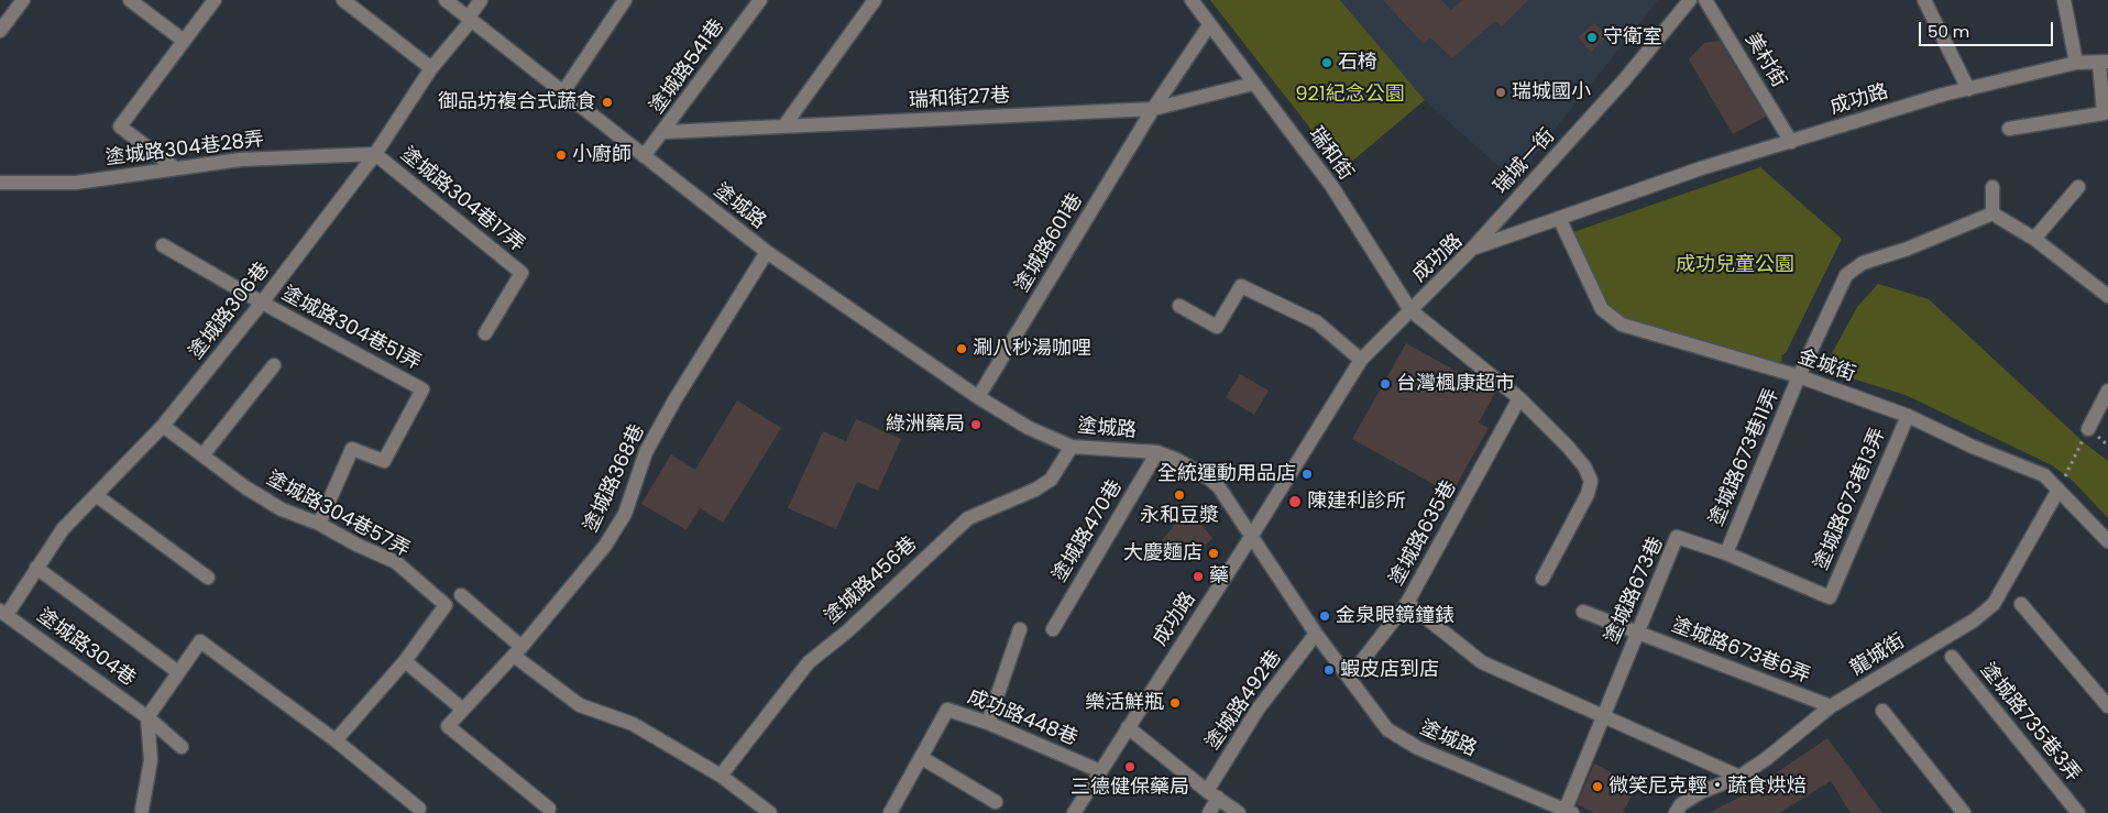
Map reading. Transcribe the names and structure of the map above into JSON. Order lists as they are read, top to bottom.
{
  "streets": {
    "street": [
      "美村街",
      "塗城路541巷",
      "瑞和街27巷",
      "成功路",
      "塗城路304巷28弄",
      "瑞和街",
      "瑞城一街",
      "塗城路304巷17弄",
      "塗城路",
      "塗城路601巷",
      "塗城路306巷",
      "塗城路304巷51弄",
      "金城街",
      "塗城路673巷11弄",
      "塗城路368巷",
      "塗城路673巷13弄",
      "塗城路304巷57弄",
      "塗城路470巷",
      "塗城路635巷",
      "塗城路456巷",
      "塗城路673巷",
      "塗城路304巷",
      "塗城路673巷6弄",
      "龍城街",
      "塗城路492巷",
      "成功路448巷",
      "塗城路735巷3弄"
    ]
  },
  "crossings": [
    ["美村街", "成功路"],
    ["塗城路541巷", "瑞和街27巷"],
    ["塗城路541巷", "塗城路"],
    ["瑞和街27巷", "瑞和街"],
    ["瑞和街27巷", "塗城路601巷"],
    ["成功路", "瑞和街"],
    ["成功路", "瑞城一街"],
    ["成功路", "塗城路"],
    ["成功路", "金城街"],
    ["成功路", "成功路448巷"],
    ["塗城路304巷28弄", "塗城路304巷17弄"],
    ["塗城路304巷28弄", "塗城路306巷"],
    ["瑞和街", "塗城路601巷"],
    ["瑞和街", "塗城路635巷"],
    ["塗城路304巷17弄", "塗城路306巷"],
    ["塗城路", "塗城路601巷"],
    ["塗城路", "塗城路306巷"],
    ["塗城路", "塗城路368巷"],
    ["塗城路", "塗城路470巷"],
    ["塗城路", "塗城路635巷"],
    ["塗城路", "塗城路456巷"],
    ["塗城路", "塗城路673巷"],
    ["塗城路", "塗城路492巷"],
    ["塗城路306巷", "塗城路304巷51弄"],
    ["塗城路306巷", "塗城路304巷57弄"],
    ["塗城路306巷", "塗城路304巷"],
    ["塗城路304巷51弄", "塗城路304巷57弄"],
    ["金城街", "塗城路673巷11弄"],
    ["金城街", "塗城路673巷13弄"],
    ["金城街", "龍城街"],
    ["塗城路673巷11弄", "塗城路673巷"],
    ["塗城路673巷13弄", "塗城路673巷"],
    ["塗城路673巷", "塗城路673巷6弄"],
    ["塗城路673巷6弄", "龍城街"]
  ],
  "parks": ["921紀念公園", "成功兒童公園"],
  "places": [
    "守衛室",
    "石椅",
    "瑞城國小",
    "御品坊複合式蔬食",
    "小廚師",
    "涮八秒湯咖哩",
    "台灣楓康超市",
    "綠洲藥局",
    "全統運動用品店",
    "永和豆漿",
    "陳建利診所",
    "大慶麵店",
    "藥",
    "金泉眼鏡鐘錶",
    "蝦皮店到店",
    "樂活鮮瓶",
    "三德健保藥局",
    "微笑尼克輕‧蔬食烘焙"
  ],
  "scale_bar": "50 m"
}
